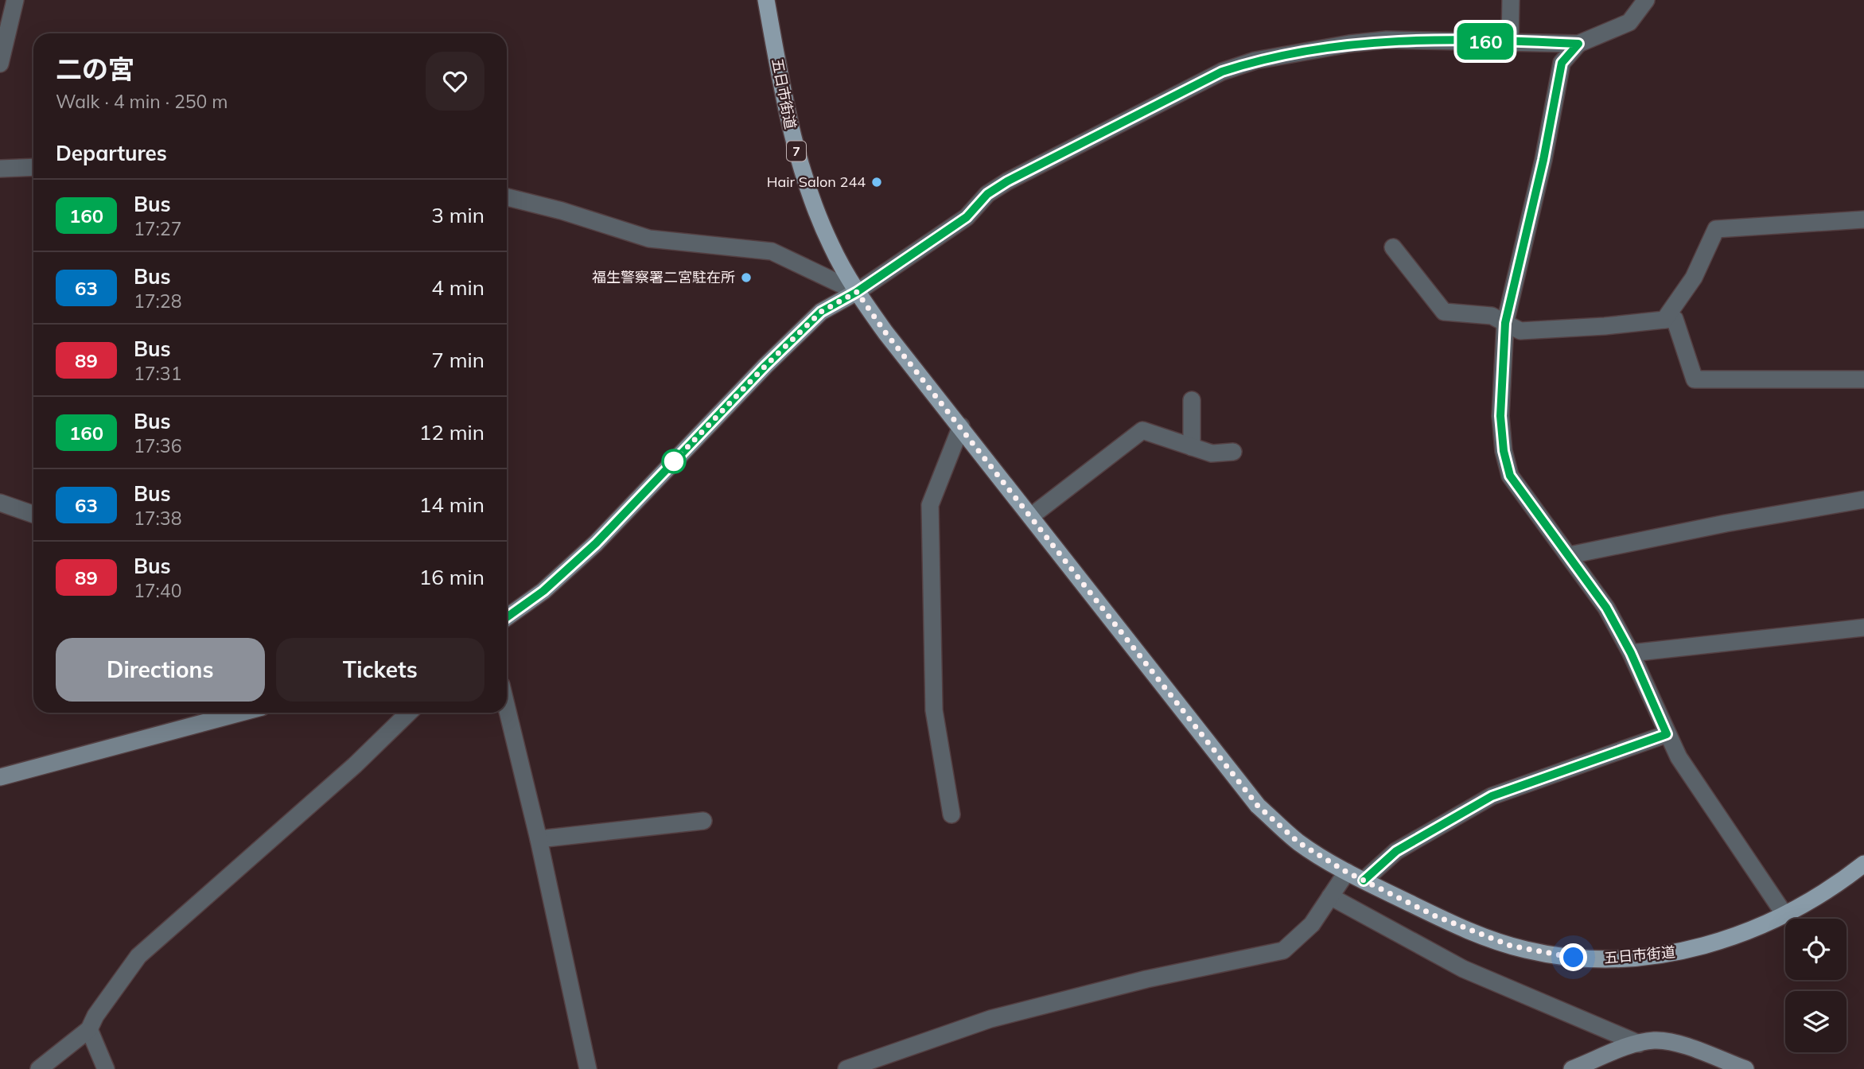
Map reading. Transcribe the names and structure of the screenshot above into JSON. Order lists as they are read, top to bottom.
{
  "streets": {
    "main road": ["五日市街道", "7"]
  },
  "places": ["Hair Salon 244", "福生警察署二宮駐在所"],
  "lines": ["bus line 160"],
  "page": {
    "on_map": "160",
    "heading": [
      ["二の宮", "Walk · 4 min · 250 m"],
      "Departures"
    ],
    "list": [
      {
        "mark": "160",
        "name": "Bus",
        "note": "17:27",
        "value": "3 min"
      },
      {
        "mark": "63",
        "name": "Bus",
        "note": "17:28",
        "value": "4 min"
      },
      {
        "mark": "89",
        "name": "Bus",
        "note": "17:31",
        "value": "7 min"
      },
      {
        "mark": "160",
        "name": "Bus",
        "note": "17:36",
        "value": "12 min"
      },
      {
        "mark": "63",
        "name": "Bus",
        "note": "17:38",
        "value": "14 min"
      },
      {
        "mark": "89",
        "name": "Bus",
        "note": "17:40",
        "value": "16 min"
      }
    ],
    "buttons": ["Directions", "Tickets"]
  }
}
